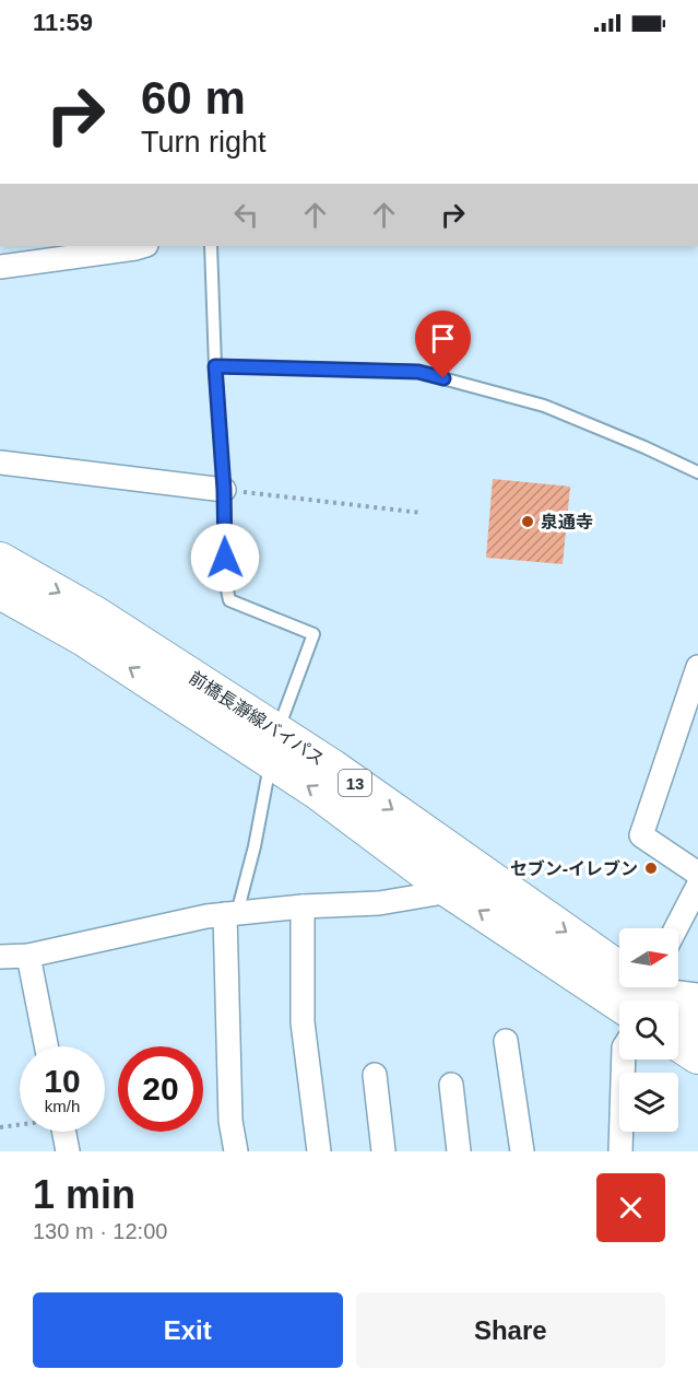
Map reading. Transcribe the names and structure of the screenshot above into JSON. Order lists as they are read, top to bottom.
{
  "streets": {
    "main road": ["前橋長瀞線バイパス", "13"]
  },
  "places": ["泉通寺", "セブン-イレブン"],
  "north": "right",
  "page": {
    "status": "11:59",
    "turn": ["60 m", "Turn right"],
    "speed": "10 km/h",
    "limit": "20",
    "heading": ["1 min", "130 m · 12:00"],
    "buttons": ["Exit", "Share"]
  }
}
